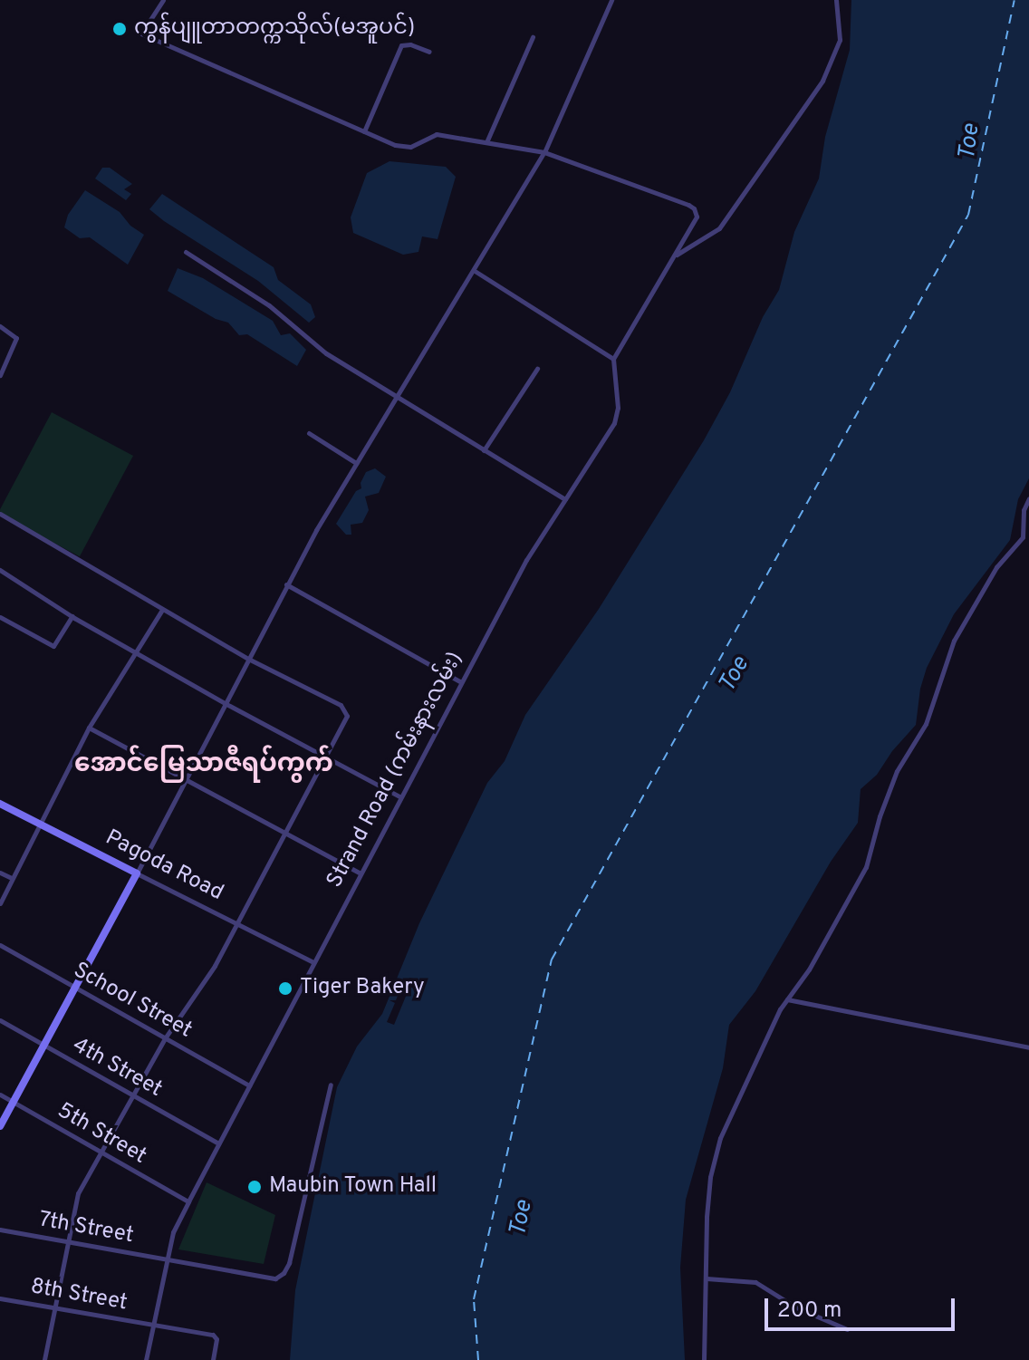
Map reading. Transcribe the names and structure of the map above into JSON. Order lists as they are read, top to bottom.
{
  "streets": {
    "main road": ["Pagoda Road"],
    "street": [
      "Strand Road (ကမ်းနားလမ်း)",
      "School Street",
      "4th Street",
      "5th Street",
      "7th Street",
      "8th Street"
    ]
  },
  "crossings": [
    ["Strand Road (ကမ်းနားလမ်း)", "Pagoda Road"],
    ["Strand Road (ကမ်းနားလမ်း)", "School Street"],
    ["Strand Road (ကမ်းနားလမ်း)", "4th Street"],
    ["Strand Road (ကမ်းနားလမ်း)", "5th Street"],
    ["Strand Road (ကမ်းနားလမ်း)", "7th Street"],
    ["Strand Road (ကမ်းနားလမ်း)", "8th Street"]
  ],
  "districts": ["အောင်မြေသာဇီရပ်ကွက်"],
  "water": ["Toe"],
  "places": ["ကွန်ပျူတာတက္ကသိုလ်(မအူပင်)", "Tiger Bakery", "Maubin Town Hall"],
  "scale_bar": "200 m"
}
